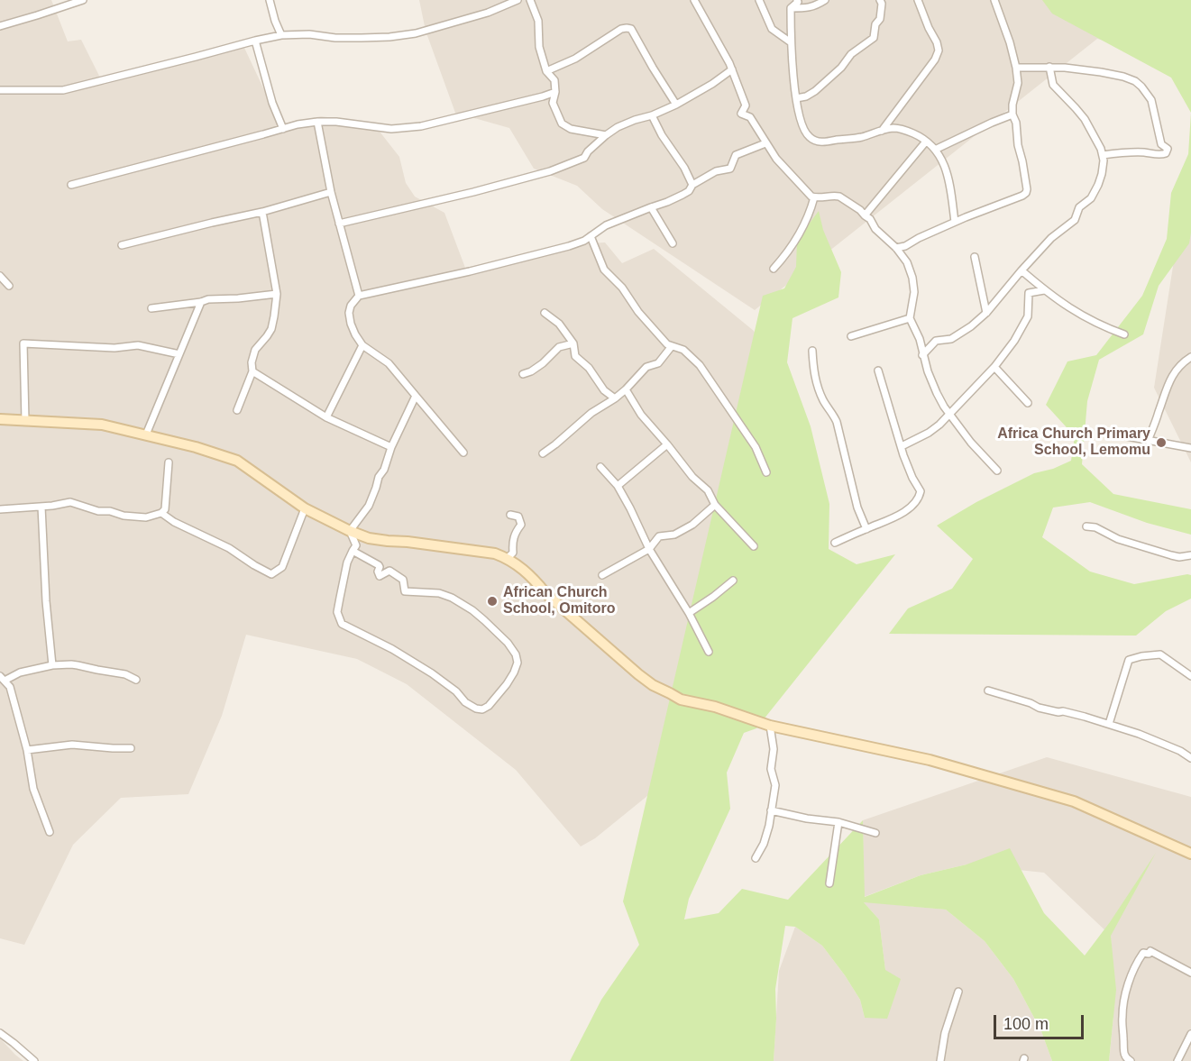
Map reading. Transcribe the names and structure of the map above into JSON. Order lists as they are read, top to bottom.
{
  "places": ["Africa Church Primary School, Lemomu", "African Church School, Omitoro"],
  "scale_bar": "100 m"
}
